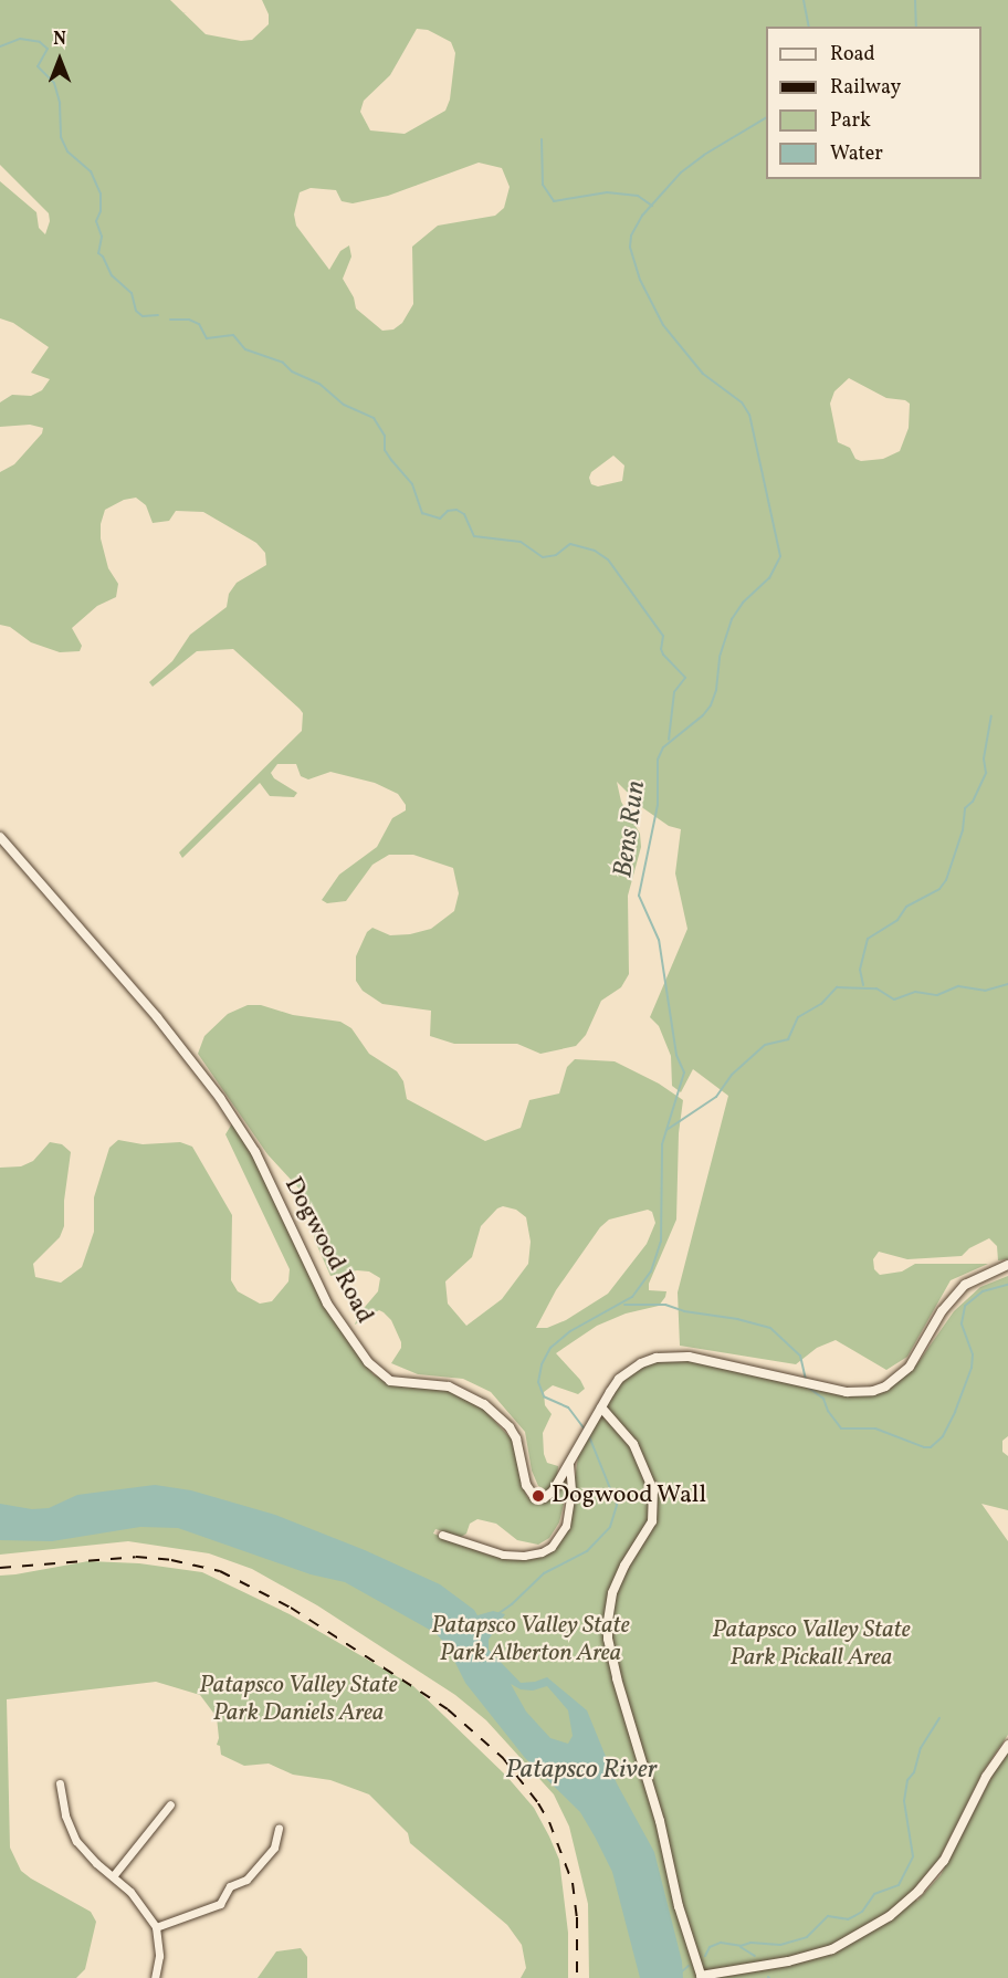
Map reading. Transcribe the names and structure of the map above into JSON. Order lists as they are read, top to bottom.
{
  "streets": {
    "street": ["Dogwood Road"]
  },
  "water": ["Bens Run", "Patapsco River"],
  "parks": ["Patapsco Valley State Park Alberton Area", "Patapsco Valley State Park Pickall Area", "Patapsco Valley State Park Daniels Area"],
  "places": ["Dogwood Wall"],
  "legend": [
    "Road",
    "Railway",
    "Park",
    "Water"
  ],
  "north": "top"
}
